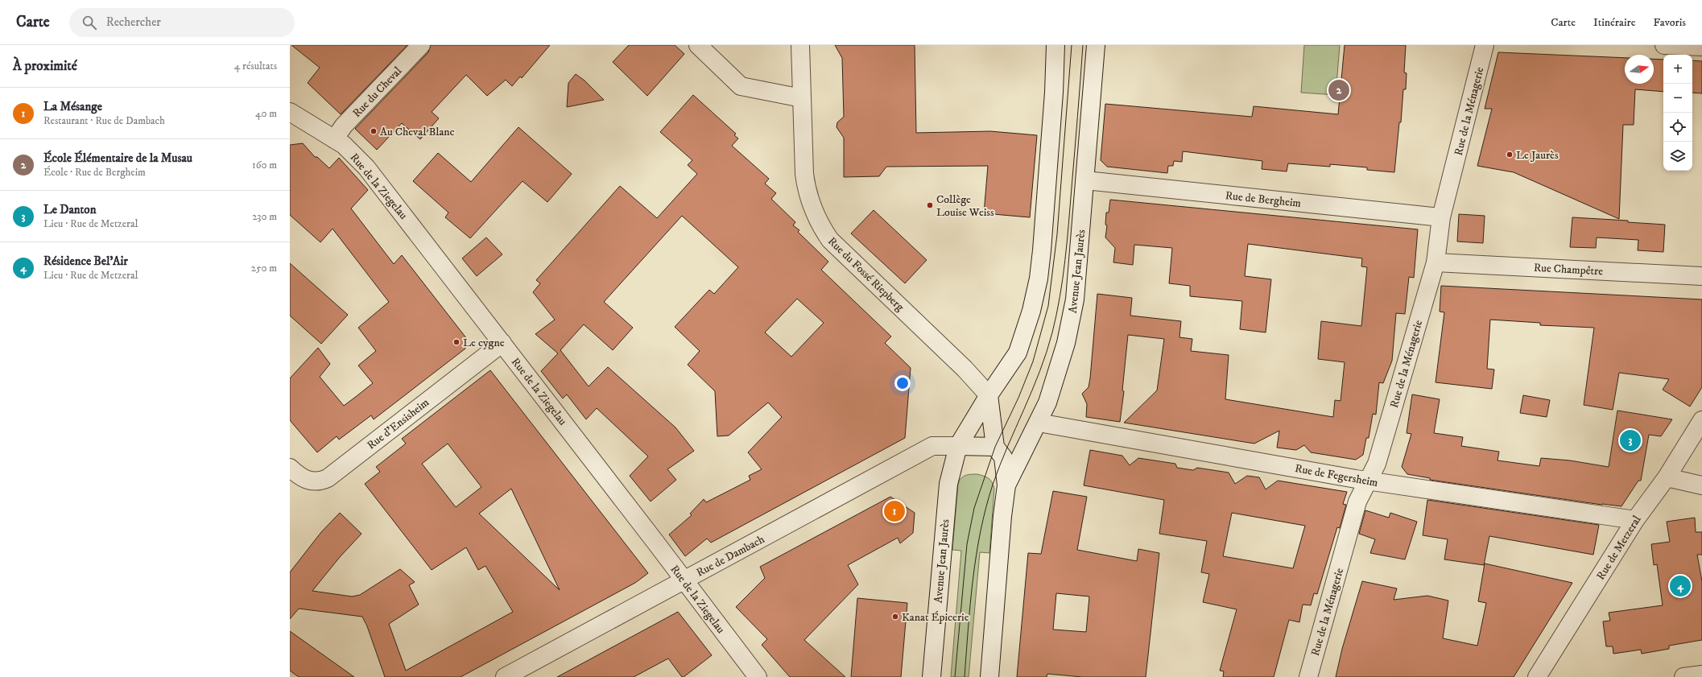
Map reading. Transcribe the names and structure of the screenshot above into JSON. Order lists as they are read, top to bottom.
{
  "streets": {
    "street": [
      "Rue du Cheval",
      "Rue de la Ménagerie",
      "Rue de la Ziegelau",
      "Rue de Bergheim",
      "Rue Champêtre",
      "Avenue Jean Jaurès",
      "Rue du Fossé Riepberg",
      "Rue d'Ensisheim",
      "Rue de Fegersheim",
      "Rue de Metzeral",
      "Rue de Dambach"
    ]
  },
  "crossings": [
    ["Rue du Cheval", "Rue de la Ziegelau"],
    ["Rue de la Ménagerie", "Rue de Bergheim"],
    ["Rue de la Ménagerie", "Rue Champêtre"],
    ["Rue de la Ménagerie", "Rue de Fegersheim"],
    ["Rue de la Ziegelau", "Rue d'Ensisheim"],
    ["Rue de la Ziegelau", "Rue de Dambach"],
    ["Rue de Bergheim", "Avenue Jean Jaurès"],
    ["Avenue Jean Jaurès", "Rue du Fossé Riepberg"],
    ["Avenue Jean Jaurès", "Rue de Fegersheim"],
    ["Avenue Jean Jaurès", "Rue de Dambach"],
    ["Rue de Fegersheim", "Rue de Metzeral"]
  ],
  "places": [
    "Au Cheval Blanc",
    "Le Jaurès",
    "Collège Louise Weiss",
    "Le cygne",
    "Kanat Épicerie"
  ],
  "north": "right",
  "page": {
    "header": "Carte",
    "search": "Rechercher",
    "nav": ["Carte", "Itinéraire", "Favoris"],
    "heading": ["À proximité", "4 résultats"],
    "map_buttons": ["+", "−"],
    "pins": [
      "2",
      "3",
      "1",
      "4"
    ],
    "list": [
      {
        "mark": "1",
        "name": "La Mésange",
        "note": "Restaurant · Rue de Dambach",
        "value": "40 m"
      },
      {
        "mark": "2",
        "name": "École Élémentaire de la Musau",
        "note": "École · Rue de Bergheim",
        "value": "160 m"
      },
      {
        "mark": "3",
        "name": "Le Danton",
        "note": "Lieu · Rue de Metzeral",
        "value": "230 m"
      },
      {
        "mark": "4",
        "name": "Résidence Bel'Air",
        "note": "Lieu · Rue de Metzeral",
        "value": "250 m"
      }
    ]
  }
}
